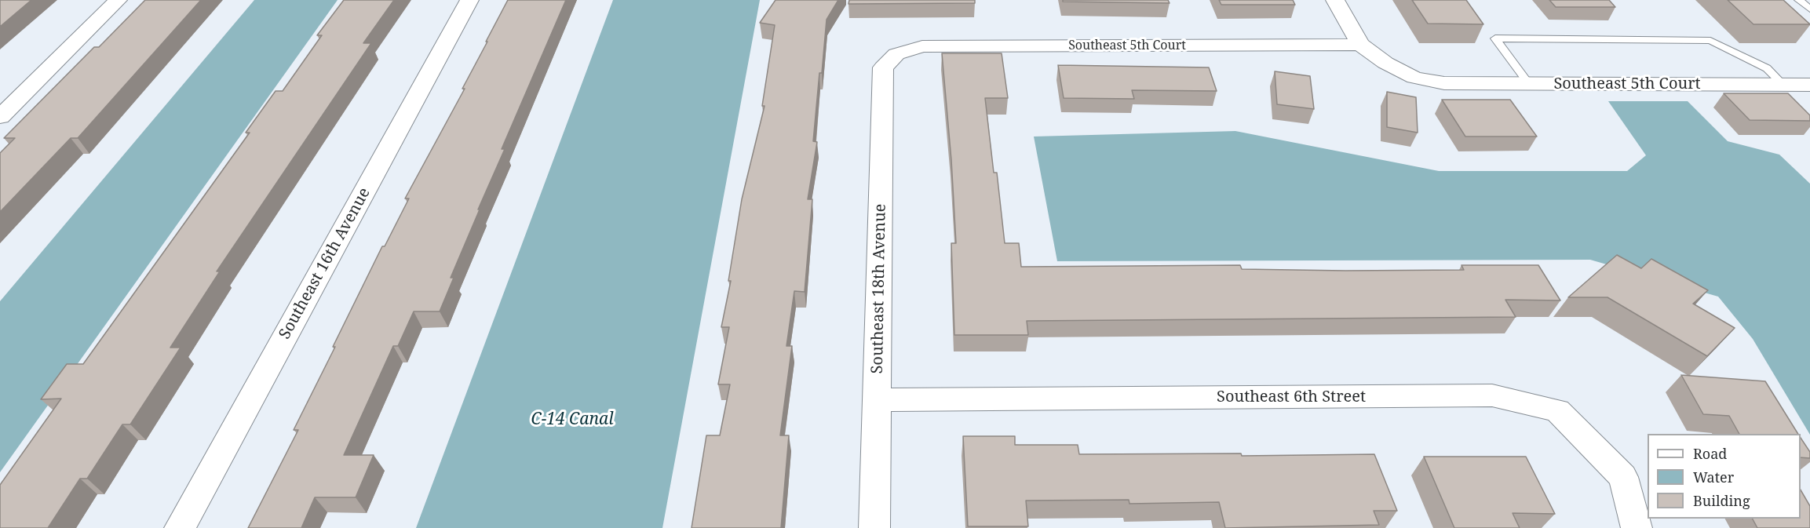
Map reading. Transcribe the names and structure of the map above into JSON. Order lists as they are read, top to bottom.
{
  "streets": {
    "street": [
      "Southeast 5th Court",
      "Southeast 16th Avenue",
      "Southeast 18th Avenue",
      "Southeast 6th Street"
    ]
  },
  "crossings": [
    ["Southeast 5th Court", "Southeast 18th Avenue"],
    ["Southeast 18th Avenue", "Southeast 6th Street"]
  ],
  "water": ["C-14 Canal"],
  "legend": ["Road", "Water", "Building"]
}
